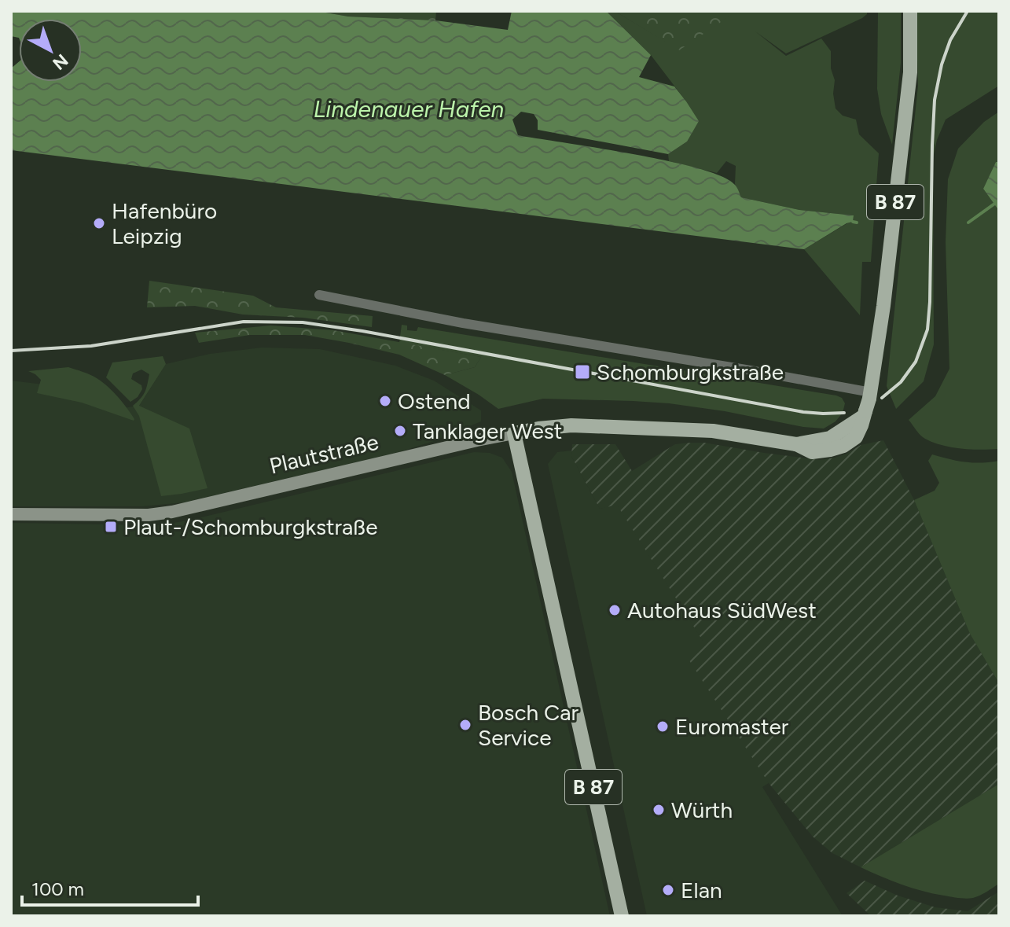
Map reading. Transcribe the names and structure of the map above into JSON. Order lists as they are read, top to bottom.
{
  "streets": {
    "main road": ["B 87", "Plautstraße"]
  },
  "crossings": [
    ["B 87", "Plautstraße"]
  ],
  "water": ["Lindenauer Hafen"],
  "places": {
    "other": [
      "Hafenbüro Leipzig",
      "Ostend",
      "Tanklager West",
      "Autohaus SüdWest",
      "Bosch Car Service",
      "Euromaster",
      "Würth",
      "Elan"
    ],
    "transit": ["Schomburgkstraße", "Plaut-/Schomburgkstraße"]
  },
  "scale_bar": "100 m",
  "north": "bottom right"
}
